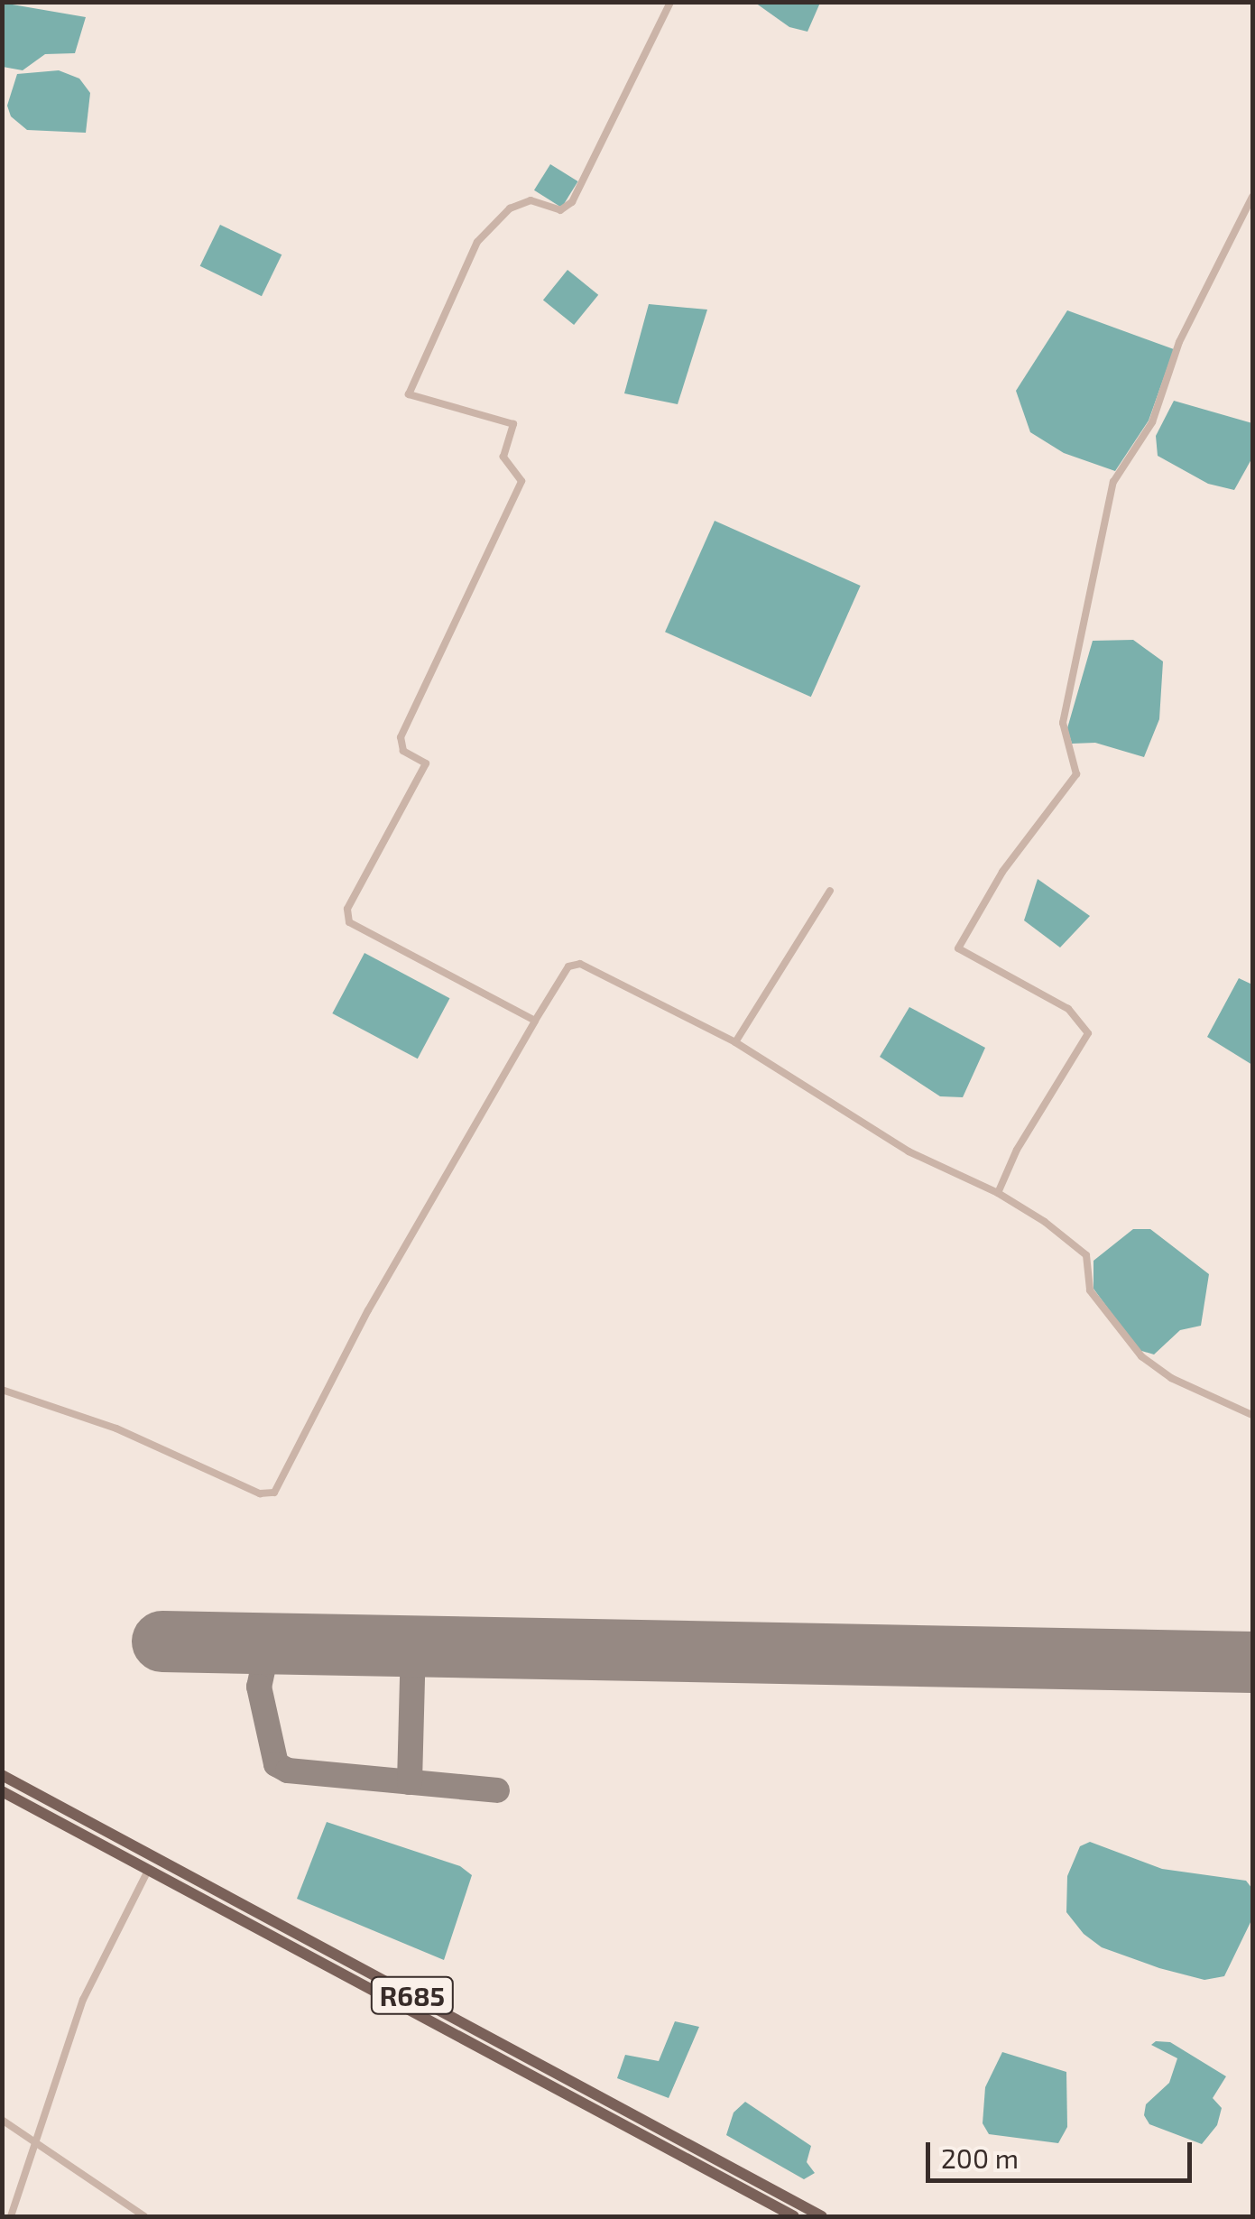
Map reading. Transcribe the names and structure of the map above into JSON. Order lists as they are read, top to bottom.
{
  "streets": {
    "main road": ["R685"]
  },
  "scale_bar": "200 m"
}
